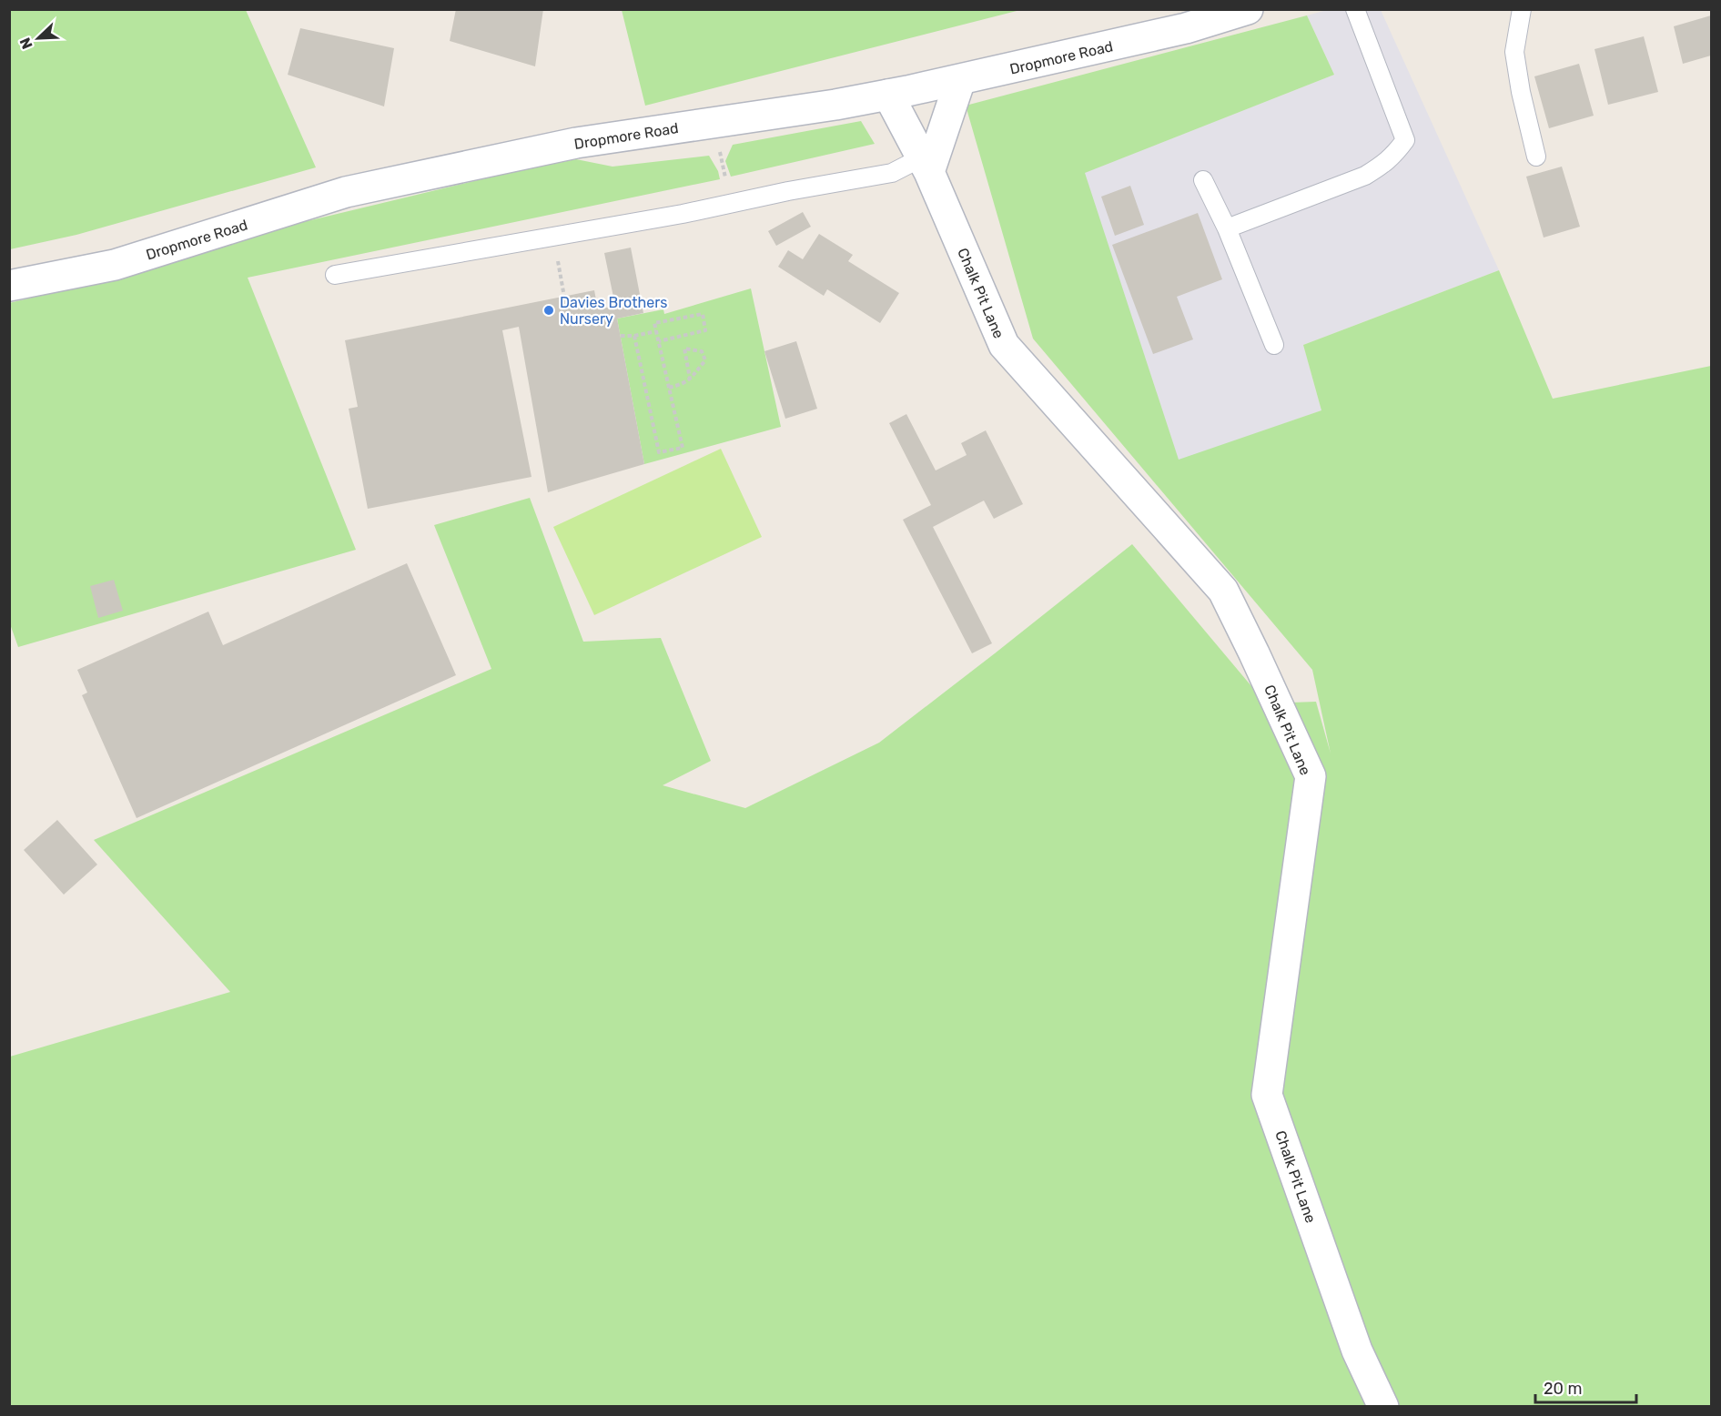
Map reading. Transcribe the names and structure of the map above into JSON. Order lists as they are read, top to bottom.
{
  "streets": {
    "street": ["Dropmore Road", "Chalk Pit Lane"]
  },
  "crossings": [
    ["Dropmore Road", "Chalk Pit Lane"]
  ],
  "places": ["Davies Brothers Nursery"],
  "scale_bar": "20 m",
  "north": "bottom left"
}
